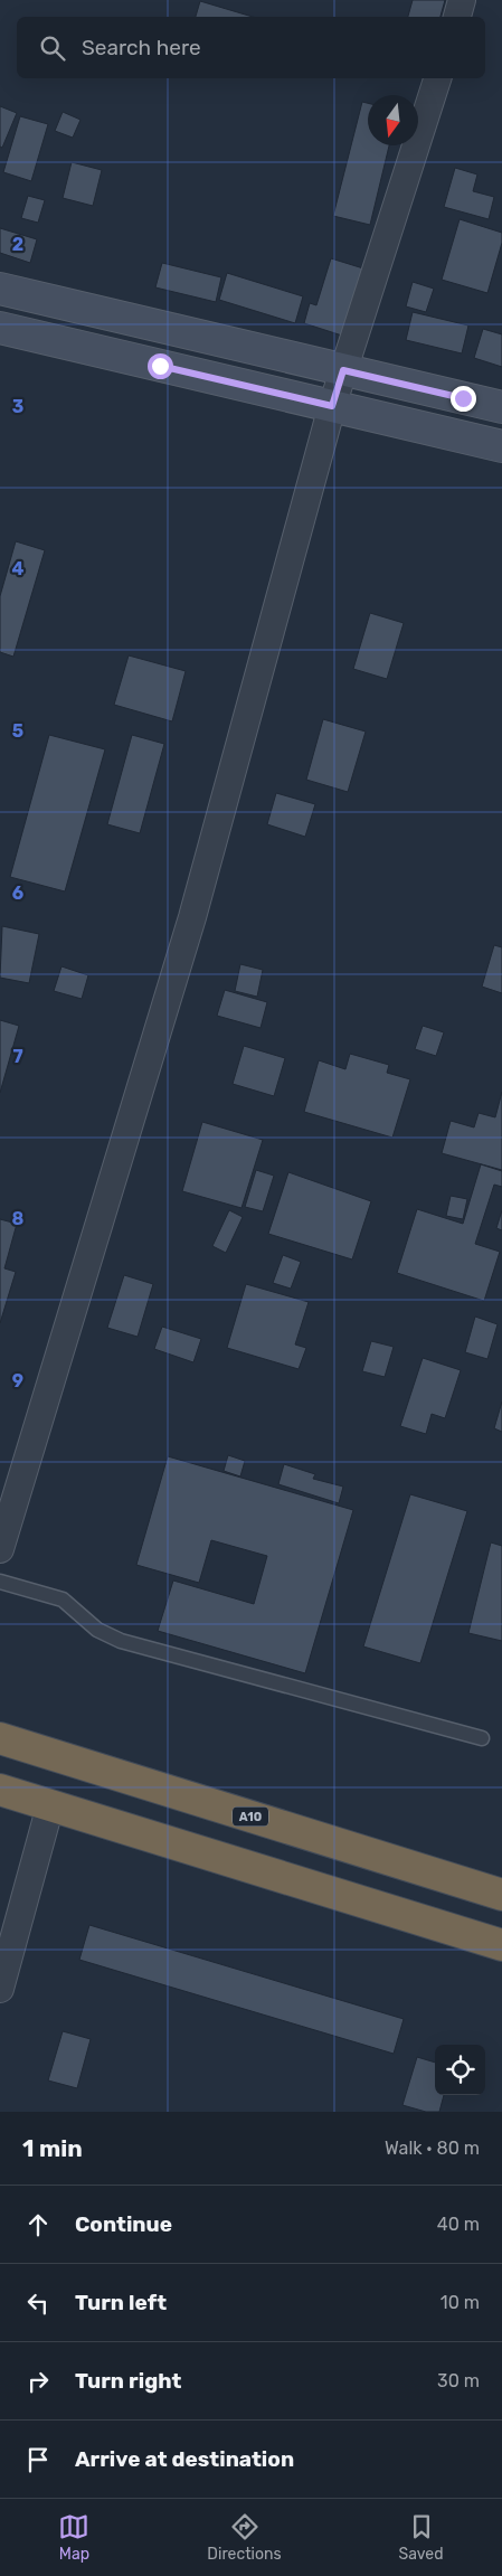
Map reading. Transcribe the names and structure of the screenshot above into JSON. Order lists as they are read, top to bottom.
{
  "streets": {
    "highway": ["A10"]
  },
  "north": "bottom",
  "page": {
    "search": "Search here",
    "heading": ["1 min", "Walk · 80 m"],
    "list": [
      ["Continue", "40 m"],
      ["Turn left", "10 m"],
      ["Turn right", "30 m"],
      "Arrive at destination"
    ],
    "nav": ["Map", "Directions", "Saved"]
  },
  "grid": {
    "rows": [
      "2",
      "3",
      "4",
      "5",
      "6",
      "7",
      "8",
      "9"
    ]
  }
}
